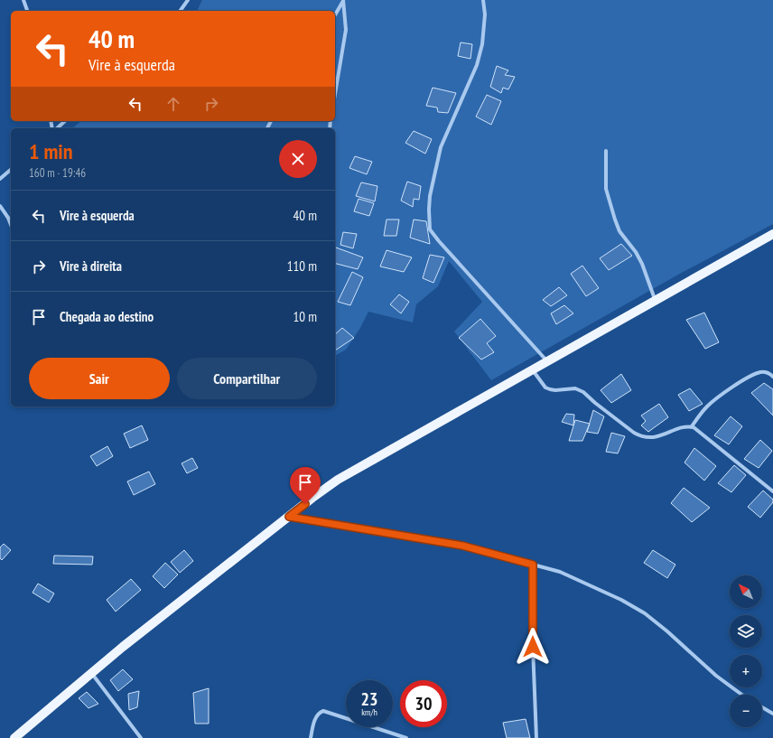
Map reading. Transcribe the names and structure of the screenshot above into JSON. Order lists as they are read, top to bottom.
{
  "north": "top left",
  "page": {
    "turn": ["40 m", "Vire à esquerda"],
    "heading": ["1 min", "160 m · 19:46"],
    "list": [
      {
        "name": "Vire à esquerda",
        "value": "40 m"
      },
      {
        "name": "Vire à direita",
        "value": "110 m"
      },
      {
        "name": "Chegada ao destino",
        "value": "10 m"
      }
    ],
    "buttons": ["Sair", "Compartilhar"],
    "map_buttons": ["+", "−"],
    "speed": "23 km/h",
    "limit": "30"
  }
}
